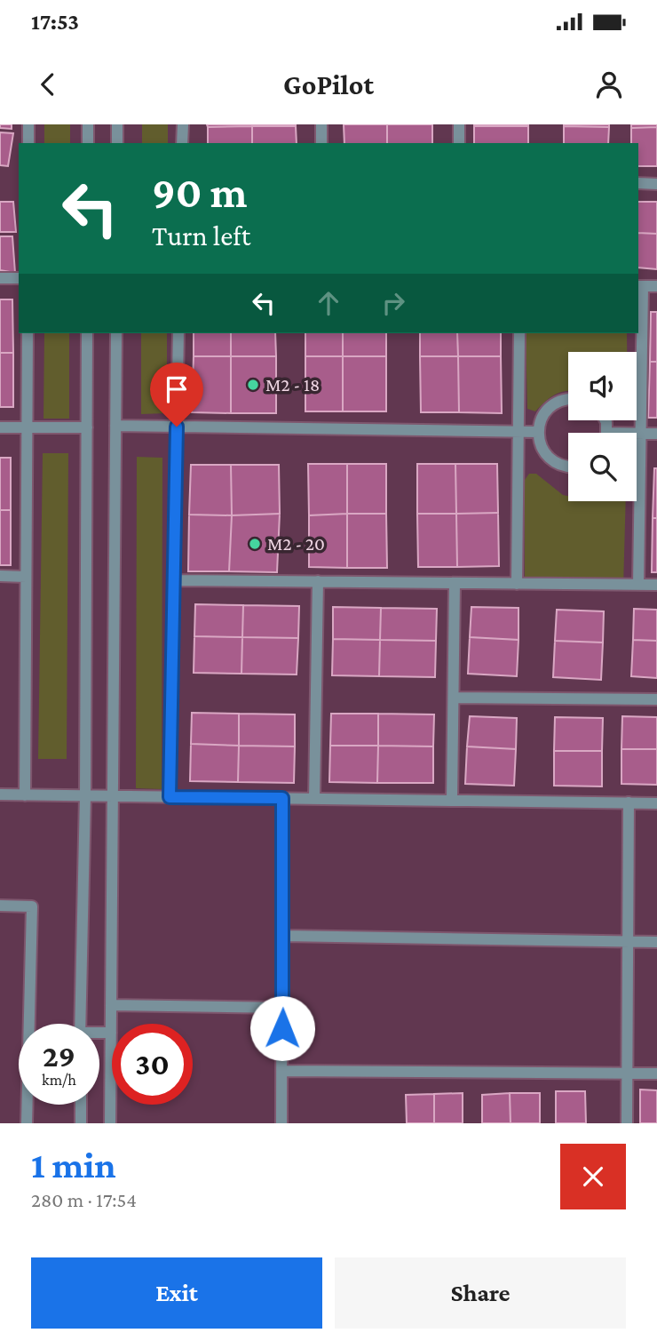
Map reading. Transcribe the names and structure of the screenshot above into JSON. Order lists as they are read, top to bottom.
{
  "places": ["M2 - 18", "M2 - 20"],
  "page": {
    "status": "17:53",
    "header": "GoPilot",
    "turn": ["90 m", "Turn left"],
    "speed": "29 km/h",
    "limit": "30",
    "heading": ["1 min", "280 m · 17:54"],
    "buttons": ["Exit", "Share"]
  }
}
